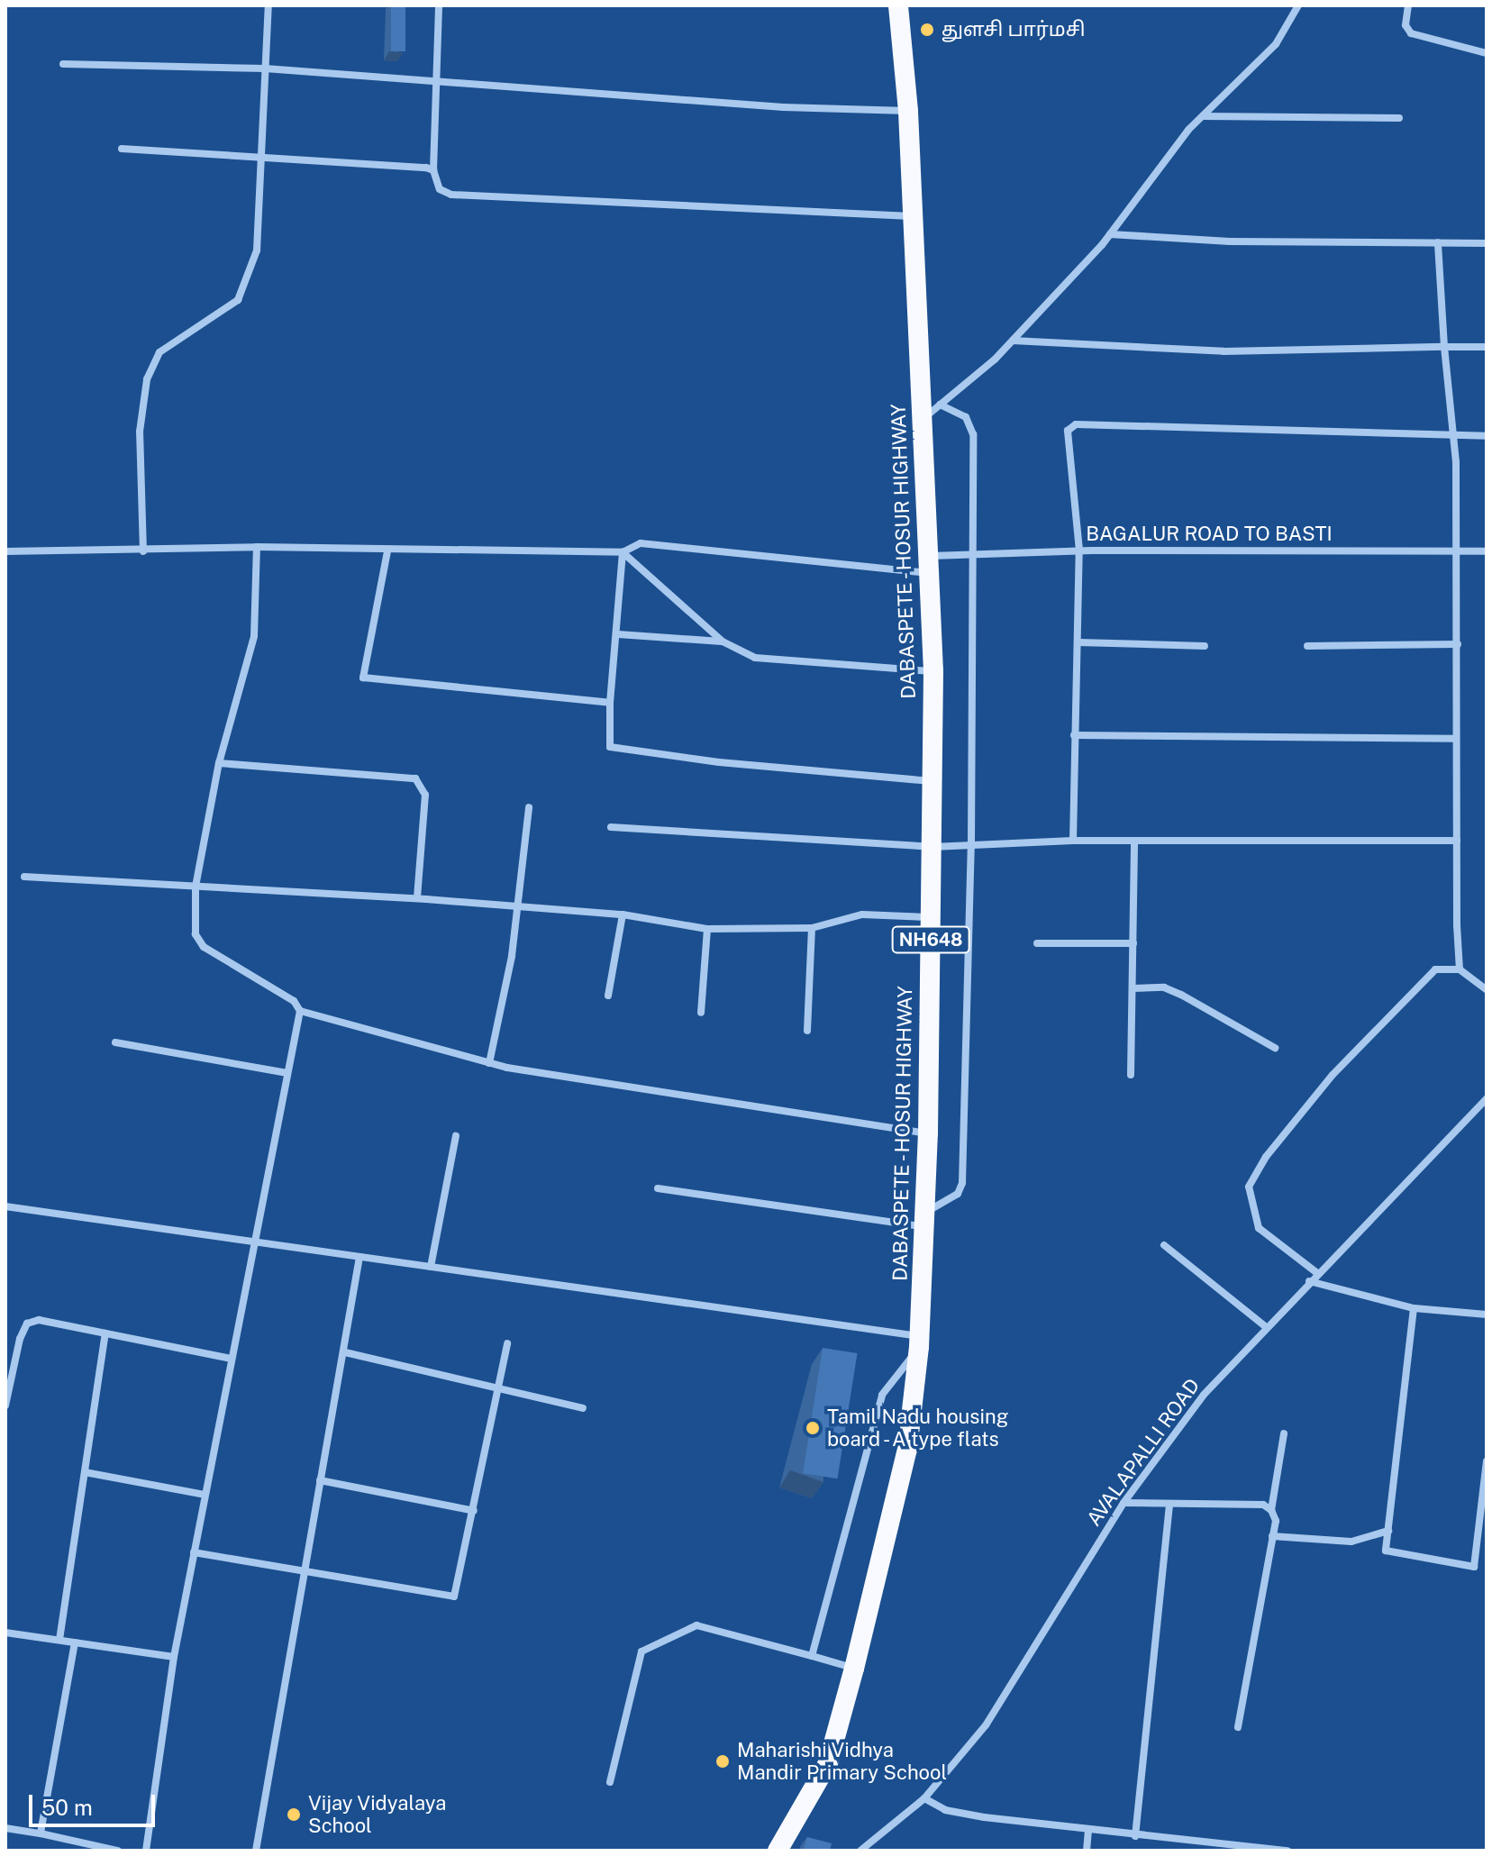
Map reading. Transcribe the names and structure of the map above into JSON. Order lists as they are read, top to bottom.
{
  "streets": {
    "highway": ["DABASPETE - HOSUR HIGHWAY", "NH648"],
    "street": ["BAGALUR ROAD TO BASTI", "AVALAPALLI ROAD"]
  },
  "crossings": [
    ["BAGALUR ROAD TO BASTI", "DABASPETE - HOSUR HIGHWAY"]
  ],
  "places": [
    "துளசி பார்மசி",
    "Tamil Nadu housing board - A type flats",
    "Maharishi Vidhya Mandir Primary School",
    "Vijay Vidyalaya School"
  ],
  "scale_bar": "50 m"
}
